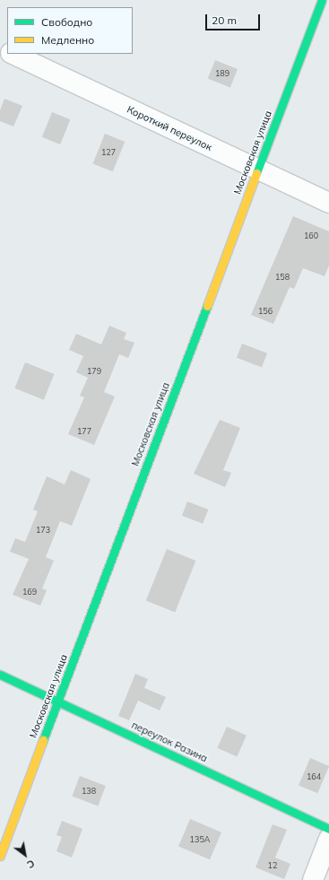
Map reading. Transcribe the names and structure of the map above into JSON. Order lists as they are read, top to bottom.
{
  "streets": {
    "street": ["Короткий переулок", "Московская улица", "переулок Разина"]
  },
  "crossings": [
    ["Короткий переулок", "Московская улица"],
    ["Московская улица", "переулок Разина"]
  ],
  "house_numbers": [
    "189",
    "127",
    "160",
    "158",
    "156",
    "179",
    "177",
    "173",
    "169",
    "164",
    "138",
    "135А",
    "12"
  ],
  "legend": ["Свободно", "Медленно"],
  "scale_bar": "20 m",
  "north": "bottom right"
}
